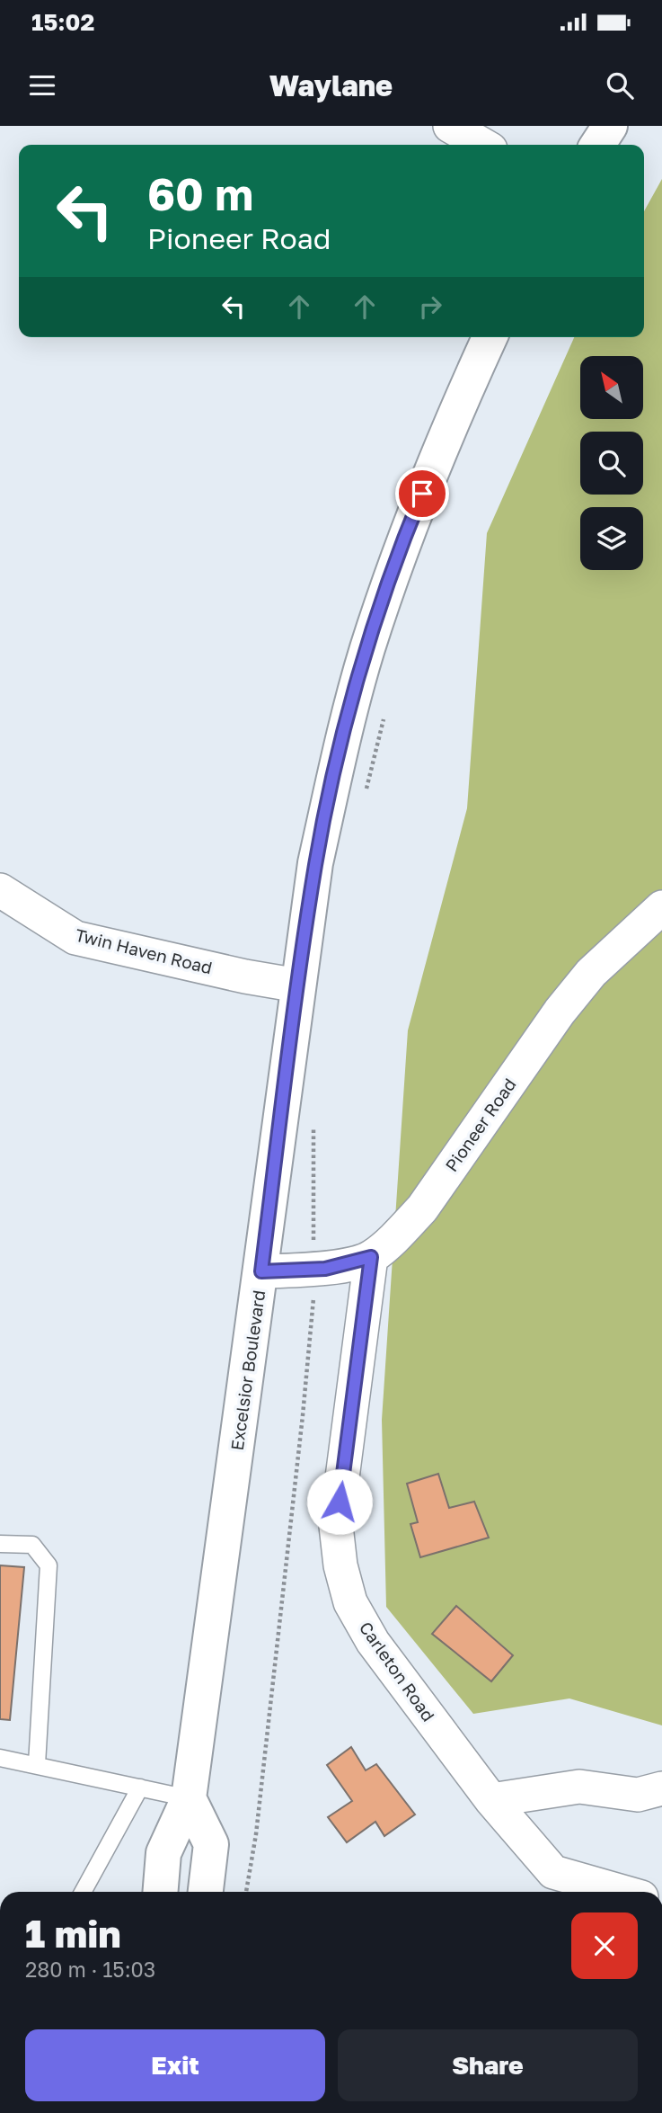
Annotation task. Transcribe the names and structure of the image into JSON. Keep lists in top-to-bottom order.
{
  "streets": {
    "main road": ["Excelsior Boulevard"],
    "street": ["Twin Haven Road", "Pioneer Road", "Carleton Road"]
  },
  "crossings": [
    ["Twin Haven Road", "Excelsior Boulevard"],
    ["Pioneer Road", "Carleton Road"]
  ],
  "north": "top left",
  "page": {
    "status": "15:02",
    "header": "Waylane",
    "turn": ["60 m", "Pioneer Road"],
    "heading": ["1 min", "280 m · 15:03"],
    "buttons": ["Exit", "Share"]
  }
}
